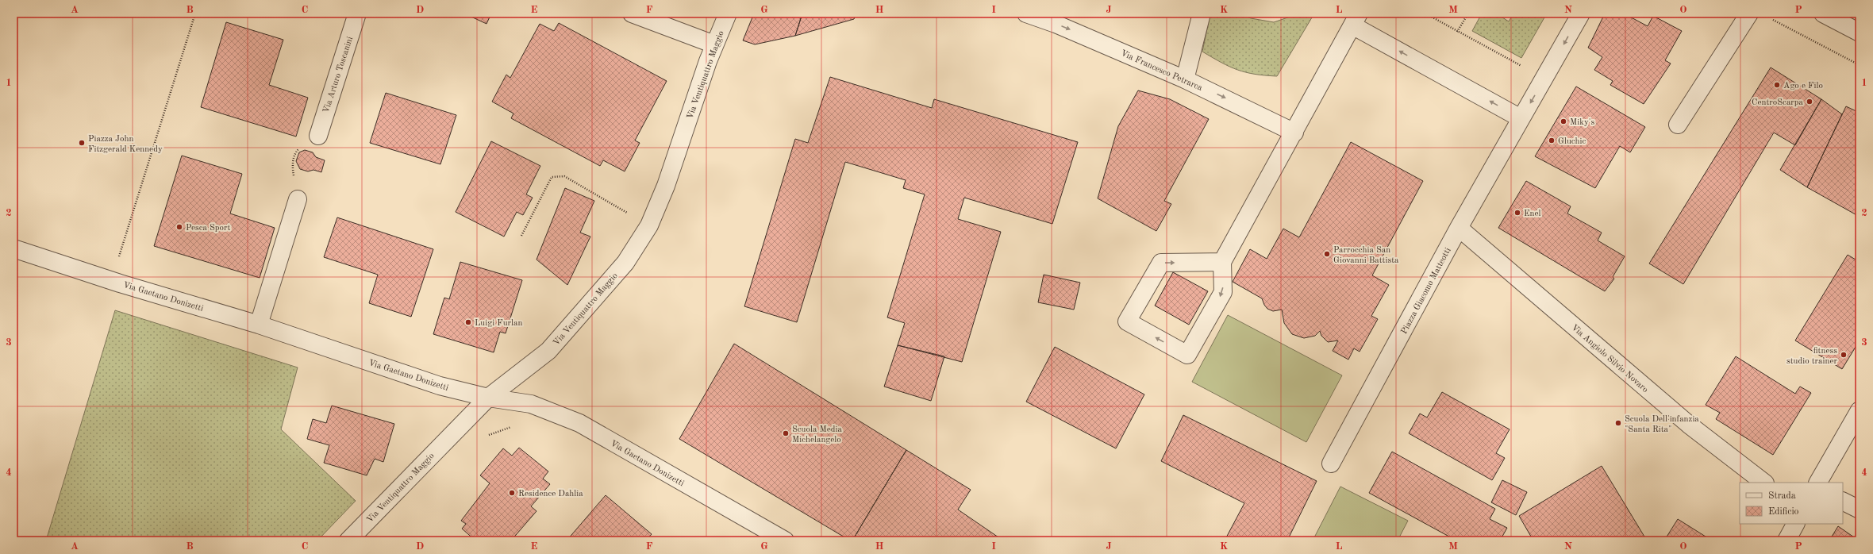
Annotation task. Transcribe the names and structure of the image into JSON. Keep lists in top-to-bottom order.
{
  "streets": {
    "street": [
      "Via Francesco Petrarca",
      "Via Arturo Toscanini",
      "Via Ventiquattro Maggio",
      "Piazza Giacomo Matteotti",
      "Via Gaetano Donizetti",
      "Via Angiolo Silvio Novaro"
    ]
  },
  "crossings": [
    ["Via Ventiquattro Maggio", "Via Gaetano Donizetti"],
    ["Piazza Giacomo Matteotti", "Via Angiolo Silvio Novaro"]
  ],
  "one_way": ["Via Francesco Petrarca"],
  "places": [
    "Ago e Filo",
    "CentroScarpa",
    "Miky's",
    "Gluchic",
    "Piazza John Fitzgerald Kennedy",
    "Enel",
    "Pesca Sport",
    "Parrocchia San Giovanni Battista",
    "Luigi Furlan",
    "fitness studio trainer",
    "Scuola Dell'infanzia \"Santa Rita\"",
    "Scuola Media Michelangelo",
    "Residence Dahlia"
  ],
  "legend": ["Strada", "Edificio"],
  "grid": {
    "columns": [
      "A",
      "B",
      "C",
      "D",
      "E",
      "F",
      "G",
      "H",
      "I",
      "J",
      "K",
      "L",
      "M",
      "N",
      "O",
      "P"
    ],
    "rows": [
      "1",
      "2",
      "3",
      "4"
    ]
  }
}
